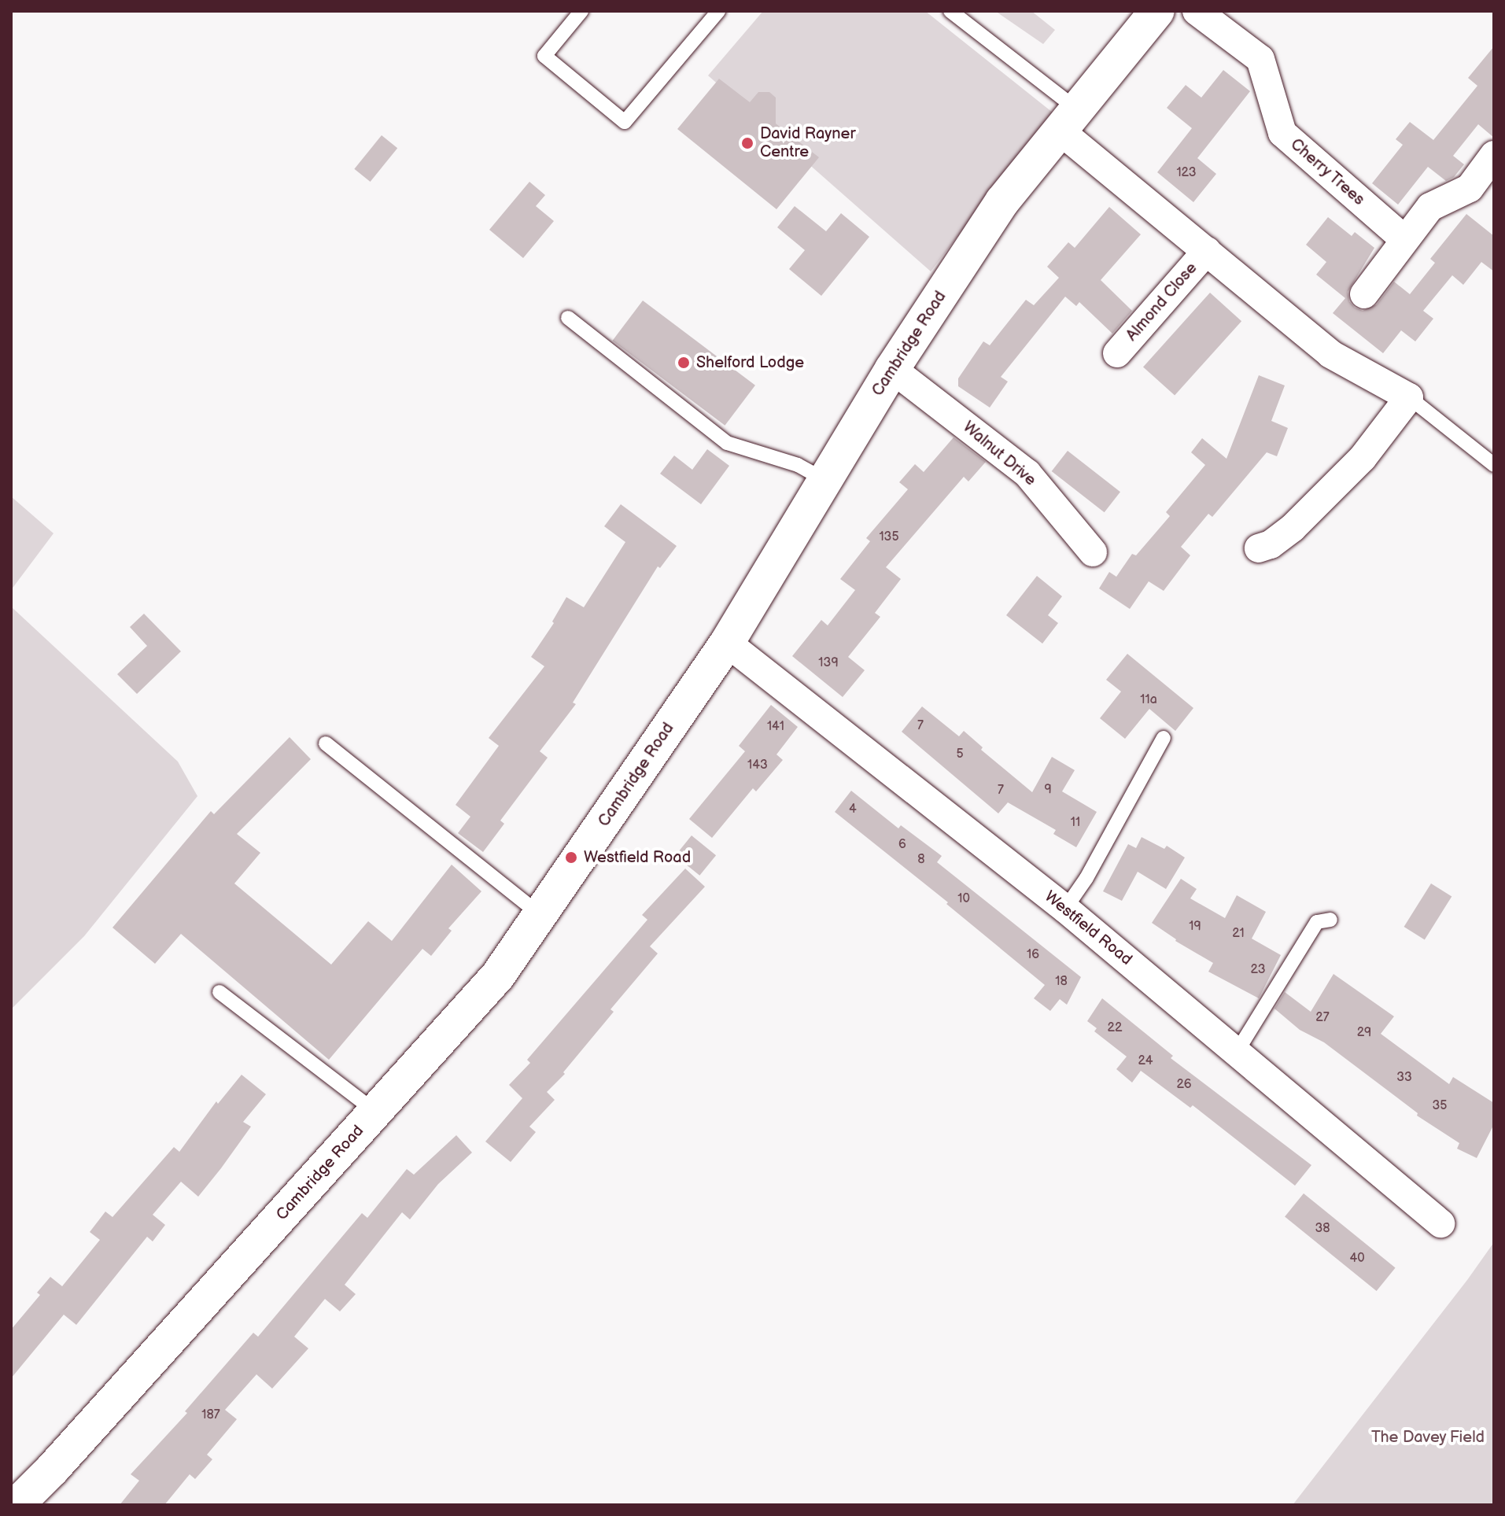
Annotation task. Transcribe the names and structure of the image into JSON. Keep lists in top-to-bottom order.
{
  "streets": {
    "main road": ["Cambridge Road"],
    "street": [
      "Cherry Trees",
      "Almond Close",
      "Walnut Drive",
      "Westfield Road"
    ]
  },
  "crossings": [
    ["Cambridge Road", "Walnut Drive"],
    ["Cambridge Road", "Westfield Road"]
  ],
  "parks": ["The Davey Field"],
  "places": ["David Rayner Centre", "Shelford Lodge", "Westfield Road"],
  "house_numbers": [
    "123",
    "135",
    "139",
    "11a",
    "7",
    "141",
    "5",
    "143",
    "9",
    "7",
    "4",
    "11",
    "6",
    "8",
    "10",
    "19",
    "21",
    "16",
    "23",
    "18",
    "27",
    "22",
    "29",
    "24",
    "33",
    "26",
    "35",
    "38",
    "40",
    "187"
  ]
}
